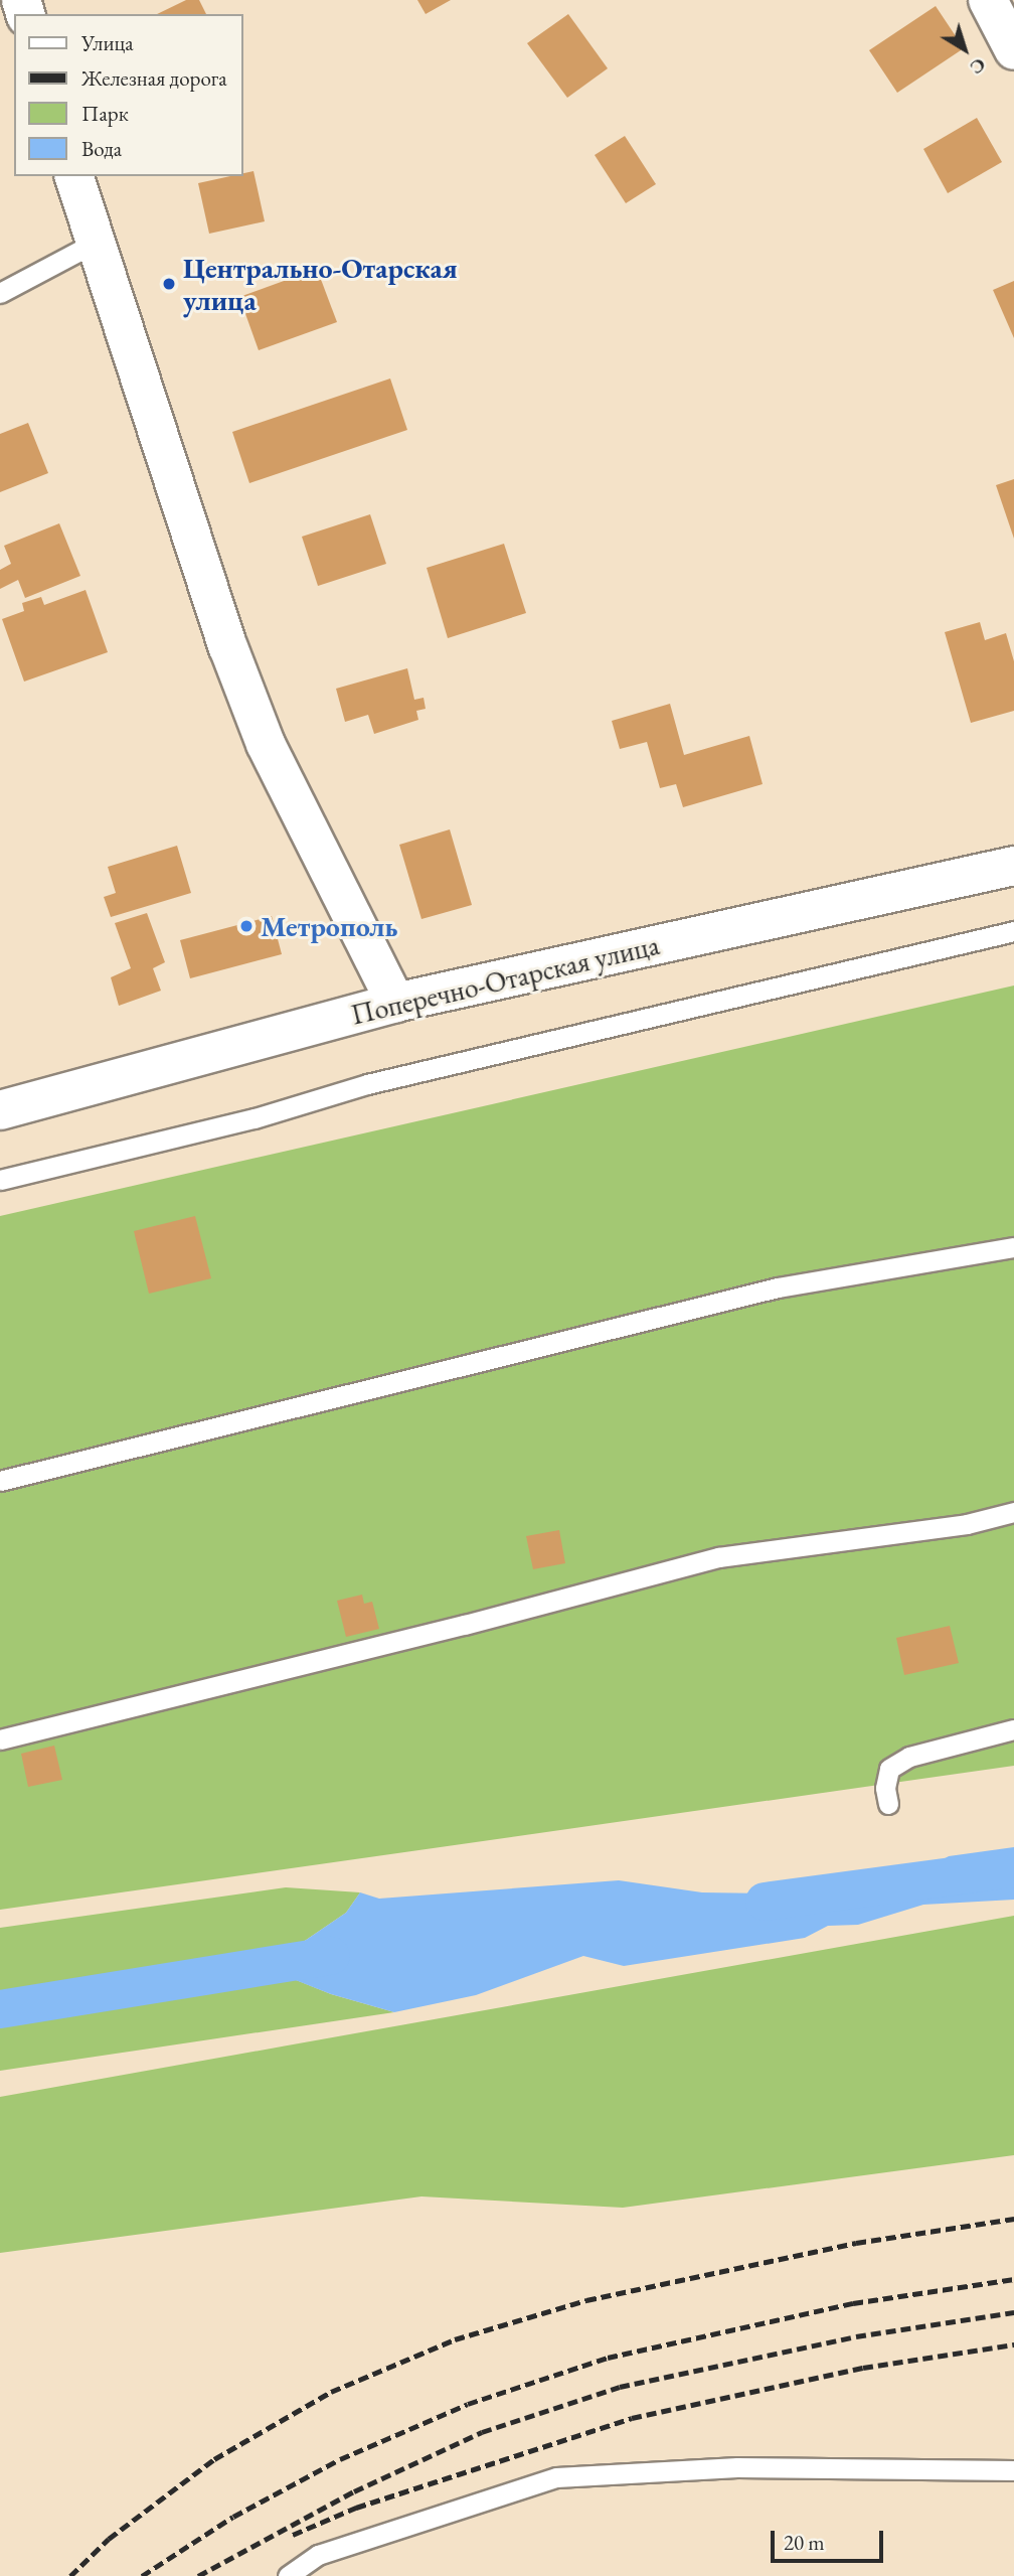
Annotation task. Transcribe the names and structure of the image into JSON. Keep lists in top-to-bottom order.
{
  "streets": {
    "street": ["Поперечно-Отарская улица"]
  },
  "places": ["Центрально-Отарская улица", "Метрополь"],
  "legend": [
    "Улица",
    "Железная дорога",
    "Парк",
    "Вода"
  ],
  "scale_bar": "20 m",
  "north": "bottom right"
}
